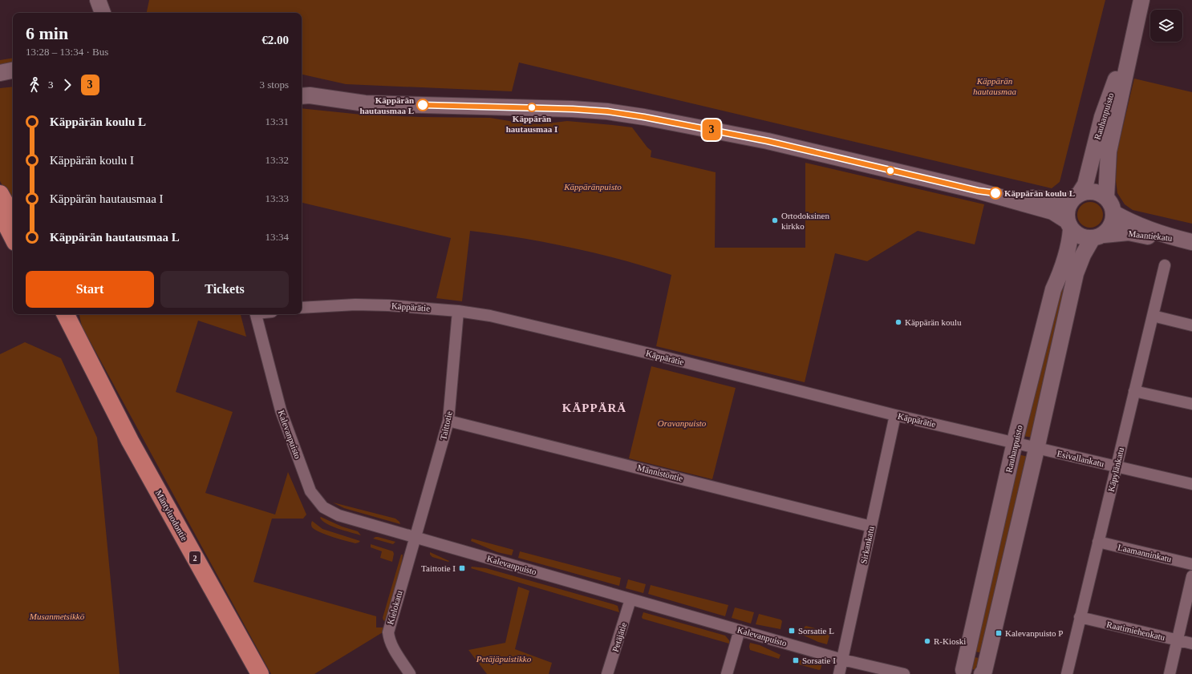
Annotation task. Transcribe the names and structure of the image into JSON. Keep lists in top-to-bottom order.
{
  "streets": {
    "highway": ["Mäntyluodontie", "2"],
    "main road": ["Rauhanpuisto", "Maantiekatu"],
    "street": [
      "Käppärätie",
      "Taittotie",
      "Kalevanpuisto",
      "Esivallankatu",
      "Käpylänkatu",
      "Männistöntie",
      "Sirkankatu",
      "Laamanninkatu",
      "Kielokatu",
      "Raatimiehenkatu",
      "Petäjätie"
    ]
  },
  "crossings": [
    ["Rauhanpuisto", "Maantiekatu"],
    ["Rauhanpuisto", "Käppärätie"],
    ["Rauhanpuisto", "Esivallankatu"],
    ["Käppärätie", "Taittotie"],
    ["Käppärätie", "Esivallankatu"],
    ["Käppärätie", "Sirkankatu"],
    ["Taittotie", "Kalevanpuisto"],
    ["Taittotie", "Männistöntie"],
    ["Taittotie", "Kielokatu"],
    ["Kalevanpuisto", "Sirkankatu"],
    ["Kalevanpuisto", "Kielokatu"],
    ["Kalevanpuisto", "Petäjätie"],
    ["Esivallankatu", "Käpylänkatu"],
    ["Käpylänkatu", "Laamanninkatu"],
    ["Käpylänkatu", "Raatimiehenkatu"],
    ["Männistöntie", "Sirkankatu"]
  ],
  "districts": ["KÄPPÄRÄ"],
  "parks": [
    "Käppärän hautausmaa",
    "Käppäränpuisto",
    "Oravanpuisto",
    "Musanmetsikkö",
    "Petäjäpuistikko"
  ],
  "places": {
    "other": [
      "Käppärän hautausmaa L",
      "Käppärän hautausmaa I",
      "Käppärän koulu L",
      "Ortodoksinen kirkko",
      "Käppärän koulu",
      "R-Kioski"
    ],
    "transit": [
      "Taittotie I",
      "Sorsatie L",
      "Kalevanpuisto P",
      "Sorsatie I"
    ]
  },
  "lines": ["bus line 3"],
  "page": {
    "on_map": "3",
    "heading": ["6 min", "13:28 – 13:34 · Bus", "€2.00"],
    "legs": ["3", "3", "3 stops"],
    "list": [
      {
        "name": "Käppärän koulu L",
        "value": "13:31"
      },
      {
        "name": "Käppärän koulu I",
        "value": "13:32"
      },
      {
        "name": "Käppärän hautausmaa I",
        "value": "13:33"
      },
      {
        "name": "Käppärän hautausmaa L",
        "value": "13:34"
      }
    ],
    "buttons": ["Start", "Tickets"]
  }
}
